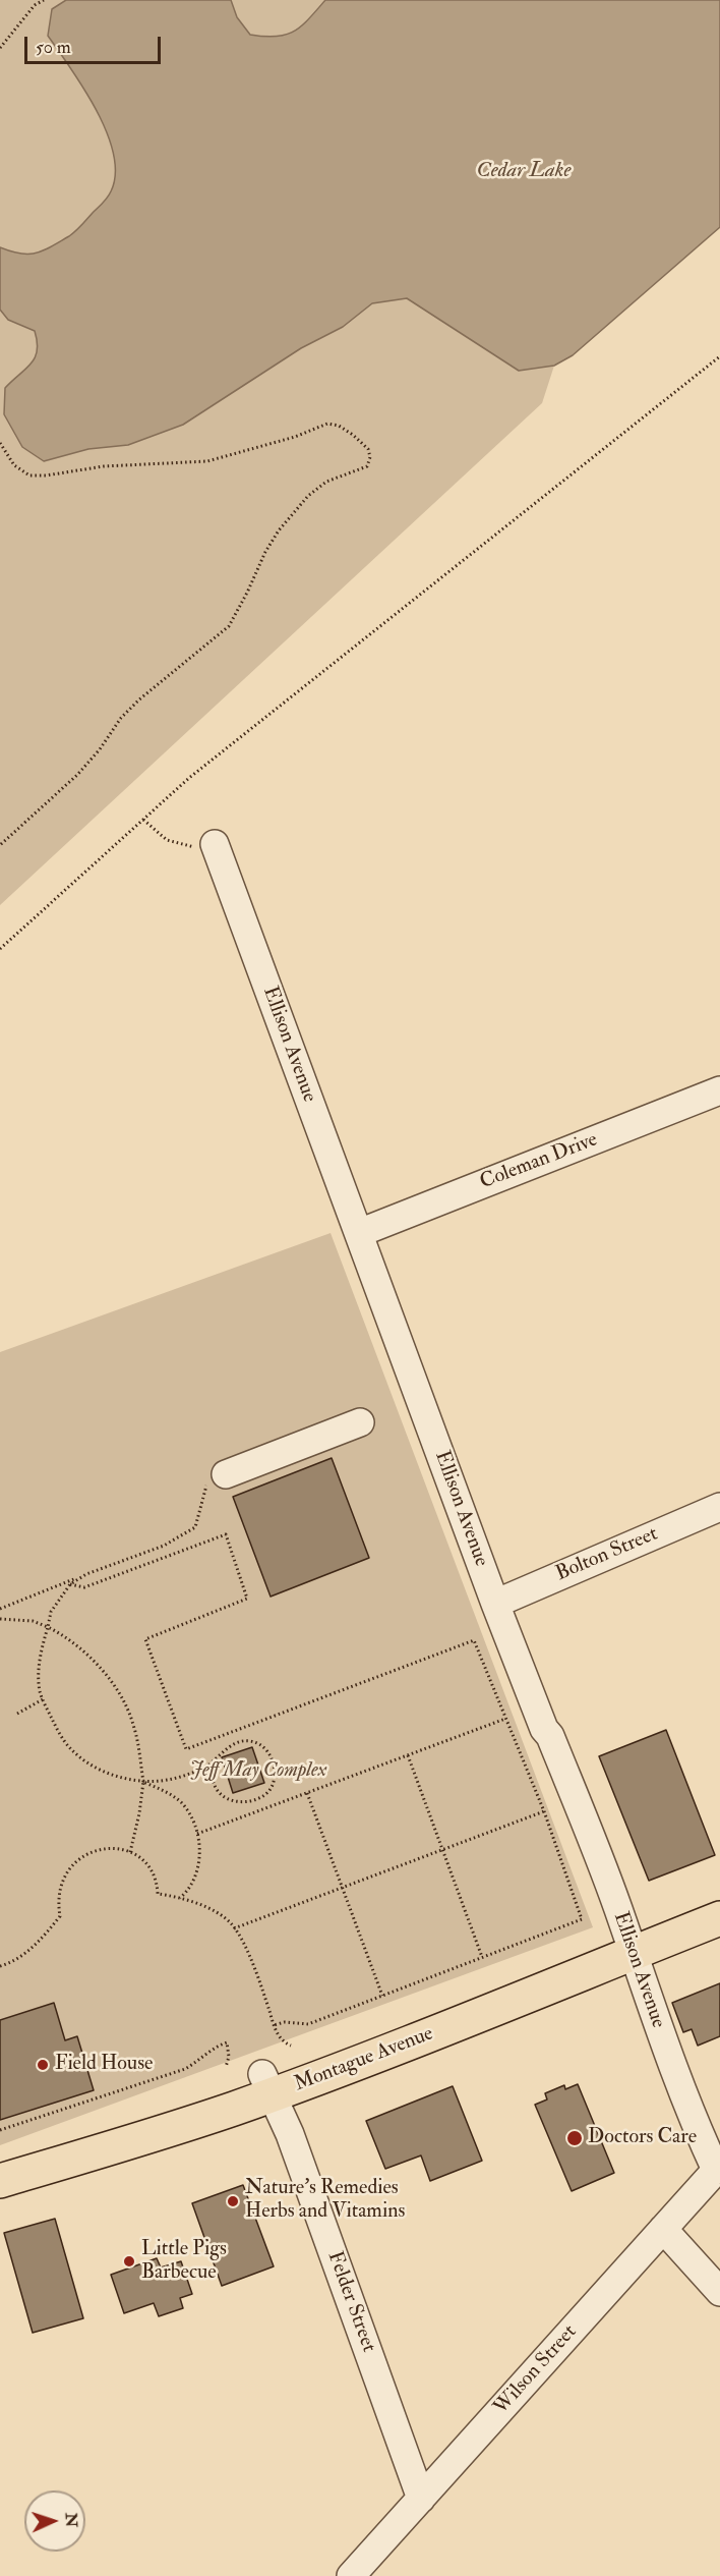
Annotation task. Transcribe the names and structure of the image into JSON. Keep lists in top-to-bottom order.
{
  "streets": {
    "main road": ["Montague Avenue"],
    "street": [
      "Ellison Avenue",
      "Coleman Drive",
      "Bolton Street",
      "Felder Street",
      "Wilson Street"
    ]
  },
  "crossings": [
    ["Ellison Avenue", "Coleman Drive"],
    ["Ellison Avenue", "Bolton Street"],
    ["Ellison Avenue", "Montague Avenue"],
    ["Ellison Avenue", "Wilson Street"],
    ["Montague Avenue", "Felder Street"],
    ["Felder Street", "Wilson Street"]
  ],
  "water": ["Cedar Lake"],
  "parks": ["Jeff May Complex"],
  "places": [
    "Field House",
    "Doctors Care",
    "Nature's Remedies Herbs and Vitamins",
    "Little Pigs Barbecue"
  ],
  "scale_bar": "50 m",
  "north": "right"
}
